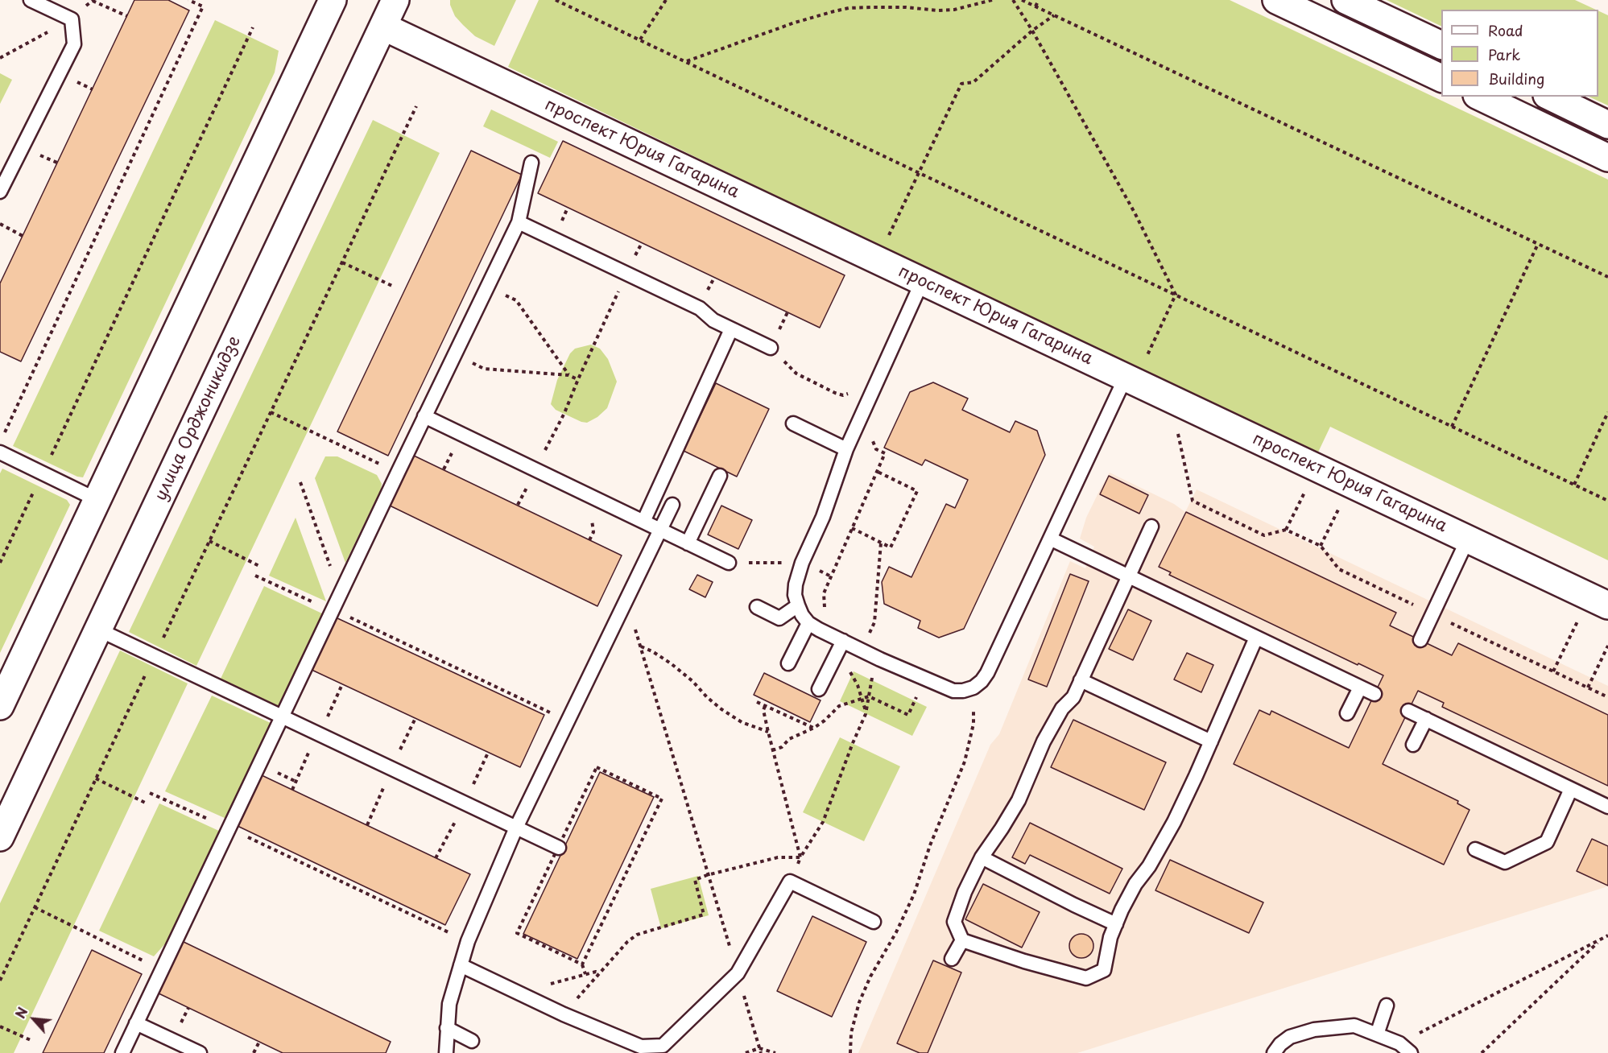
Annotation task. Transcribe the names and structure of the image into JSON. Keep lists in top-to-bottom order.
{
  "streets": {
    "main road": ["проспект Юрия Гагарина", "улица Орджоникидзе"]
  },
  "crossings": [
    ["проспект Юрия Гагарина", "улица Орджоникидзе"]
  ],
  "legend": ["Road", "Park", "Building"],
  "north": "top left"
}
